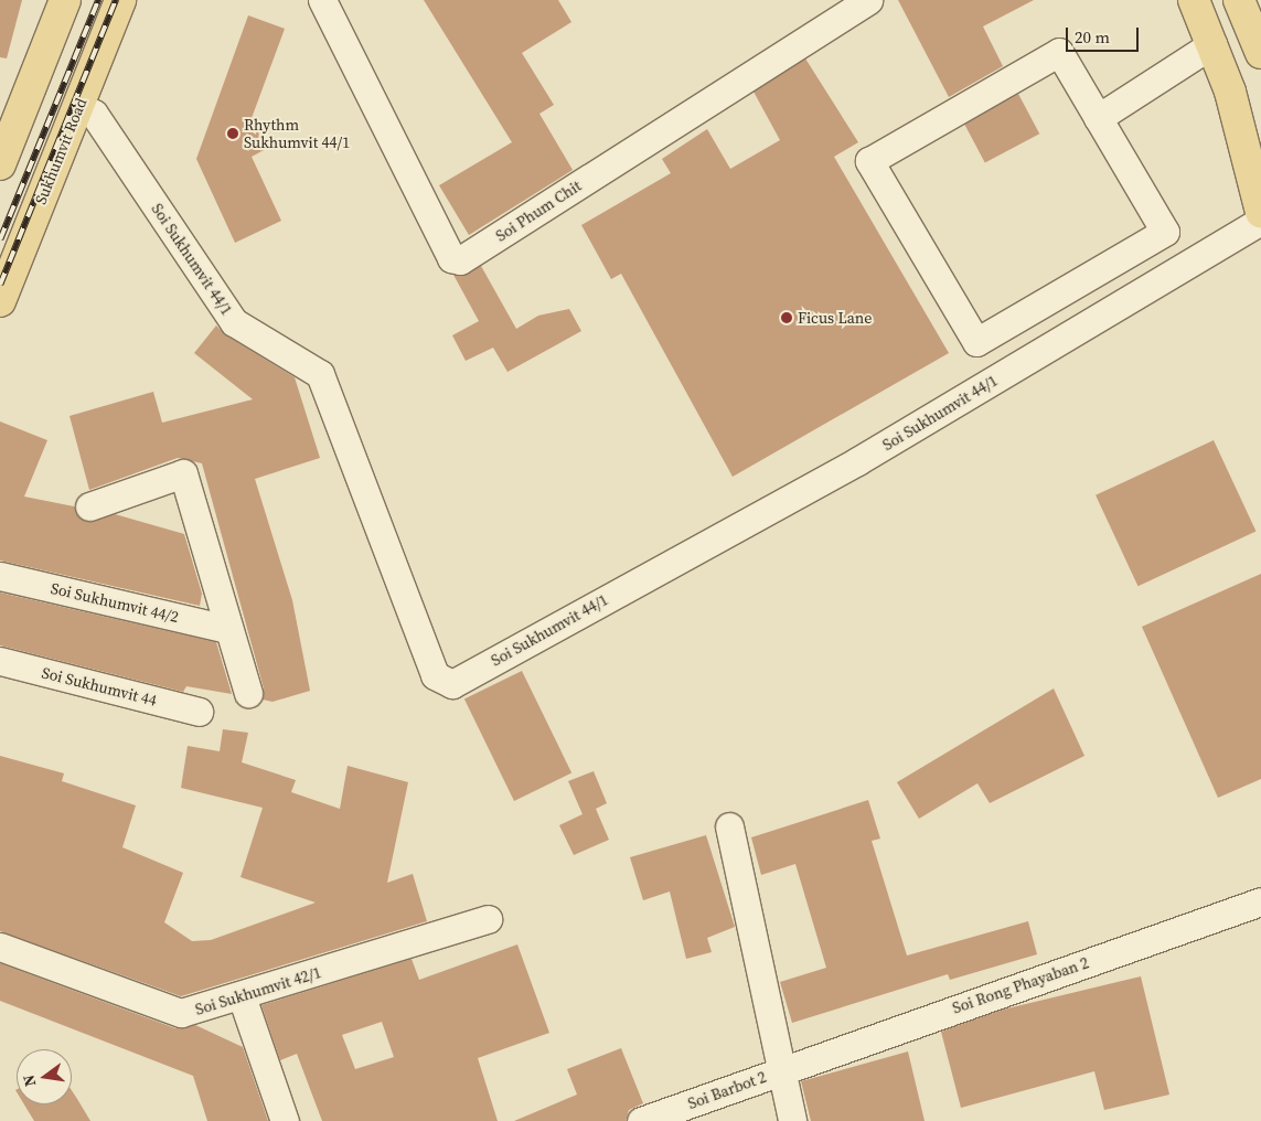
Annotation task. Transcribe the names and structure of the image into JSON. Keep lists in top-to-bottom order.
{
  "streets": {
    "main road": ["Sukhumvit Road"],
    "street": [
      "Soi Phum Chit",
      "Soi Sukhumvit 44/1",
      "Soi Sukhumvit 44/2",
      "Soi Sukhumvit 44",
      "Soi Rong Phayaban 2",
      "Soi Sukhumvit 42/1",
      "Soi Barbot 2"
    ]
  },
  "crossings": [
    ["Sukhumvit Road", "Soi Sukhumvit 44/1"],
    ["Soi Rong Phayaban 2", "Soi Barbot 2"]
  ],
  "places": ["Rhythm Sukhumvit 44/1", "Ficus Lane"],
  "scale_bar": "20 m",
  "north": "left"
}
